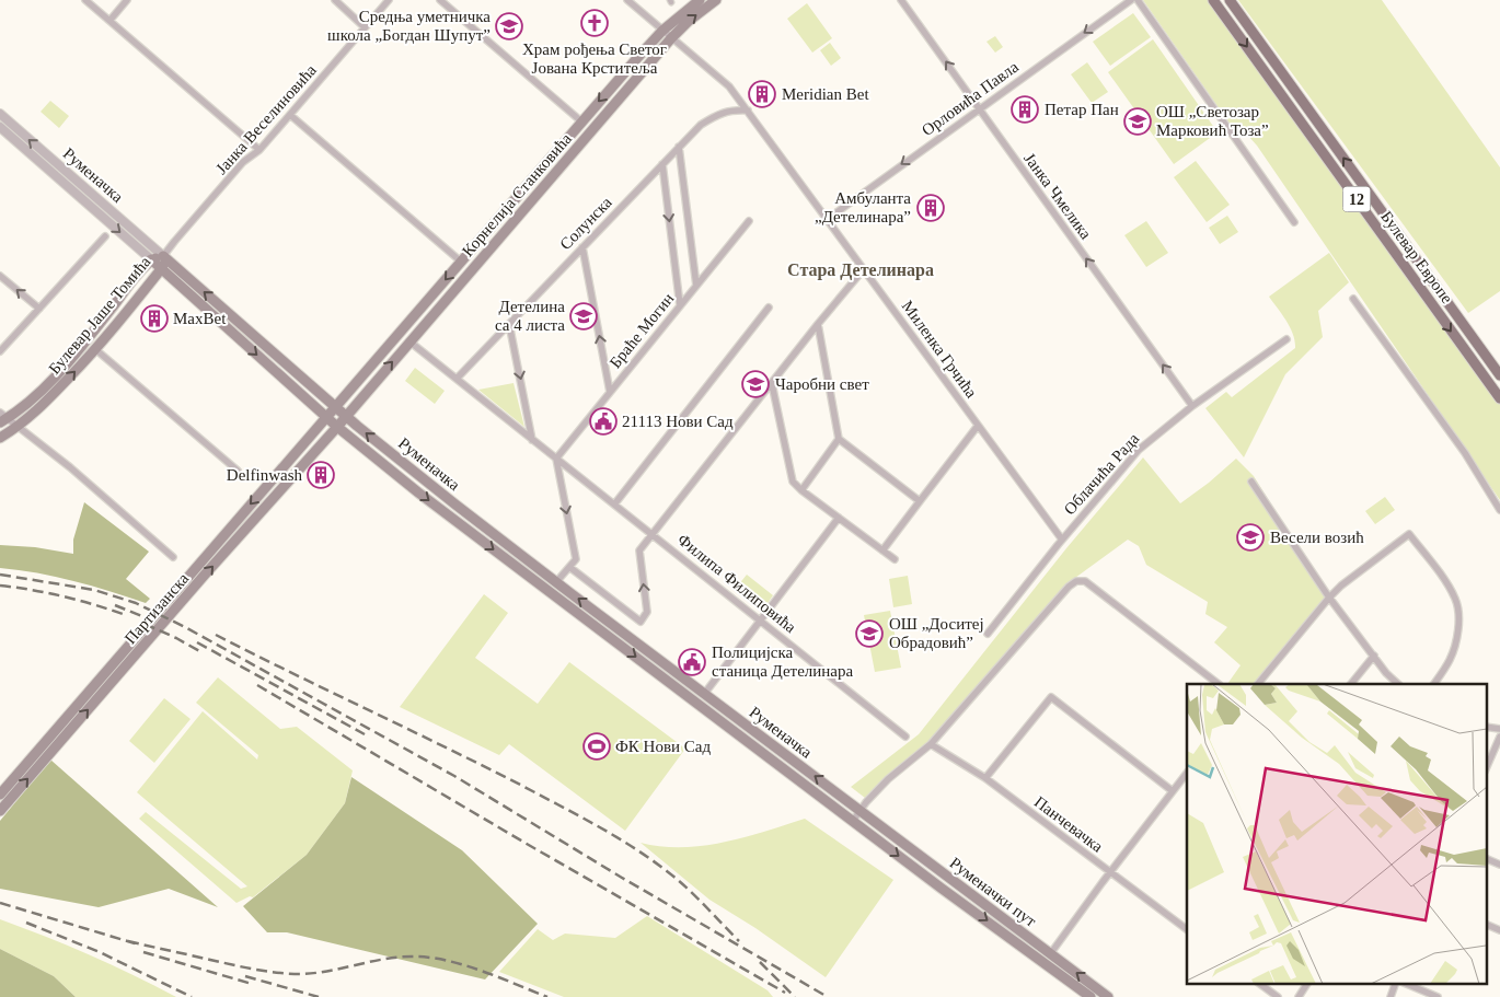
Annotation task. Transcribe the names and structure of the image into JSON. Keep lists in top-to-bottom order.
{
  "streets": {
    "main road": [
      "Руменачка",
      "Корнелија Станковића",
      "12",
      "Булевар Европе",
      "Булевар Јаше Томића",
      "Партизанска",
      "Руменачки пут"
    ],
    "street": [
      "Орловића Павла",
      "Јанка Веселиновића",
      "Јанка Чмелика",
      "Солунска",
      "Браће Могин",
      "Миленка Грчића",
      "Облачића Рада",
      "Филипа Филиповића",
      "Панчевачка"
    ]
  },
  "crossings": [
    ["Орловића Павла", "Јанка Чмелика"],
    ["Орловића Павла", "Миленка Грчића"],
    ["Јанка Веселиновића", "Руменачка"],
    ["Јанка Веселиновића", "Булевар Јаше Томића"],
    ["Руменачка", "Корнелија Станковића"],
    ["Руменачка", "Булевар Јаше Томића"],
    ["Руменачка", "Партизанска"],
    ["Руменачка", "Руменачки пут"],
    ["Корнелија Станковића", "Миленка Грчића"],
    ["Корнелија Станковића", "Филипа Филиповића"],
    ["Корнелија Станковића", "Партизанска"],
    ["Јанка Чмелика", "Облачића Рада"],
    ["Солунска", "Миленка Грчића"],
    ["Солунска", "Филипа Филиповића"],
    ["Браће Могин", "Филипа Филиповића"],
    ["Миленка Грчића", "Облачића Рада"]
  ],
  "one_way": ["Орловића Павла", "Јанка Чмелика"],
  "districts": ["Стара Детелинара"],
  "places": {
    "church": ["Храм рођења Светог Јована Крститеља"],
    "school or university": [
      "Средња уметничка школа „Богдан Шупут”",
      "ОШ „Светозар Марковић Тоза”",
      "Детелина са 4 листа",
      "Чаробни свет",
      "Весели возић",
      "ОШ „Доситеј Обрадовић”"
    ],
    "building": [
      "Meridian Bet",
      "Петар Пан",
      "Амбуланта „Детелинара”",
      "MaxBet",
      "Delfinwash"
    ],
    "public building": ["21113 Нови Сад", "Полицијска станица Детелинара"],
    "sports": ["ФК Нови Сад"]
  }
}
